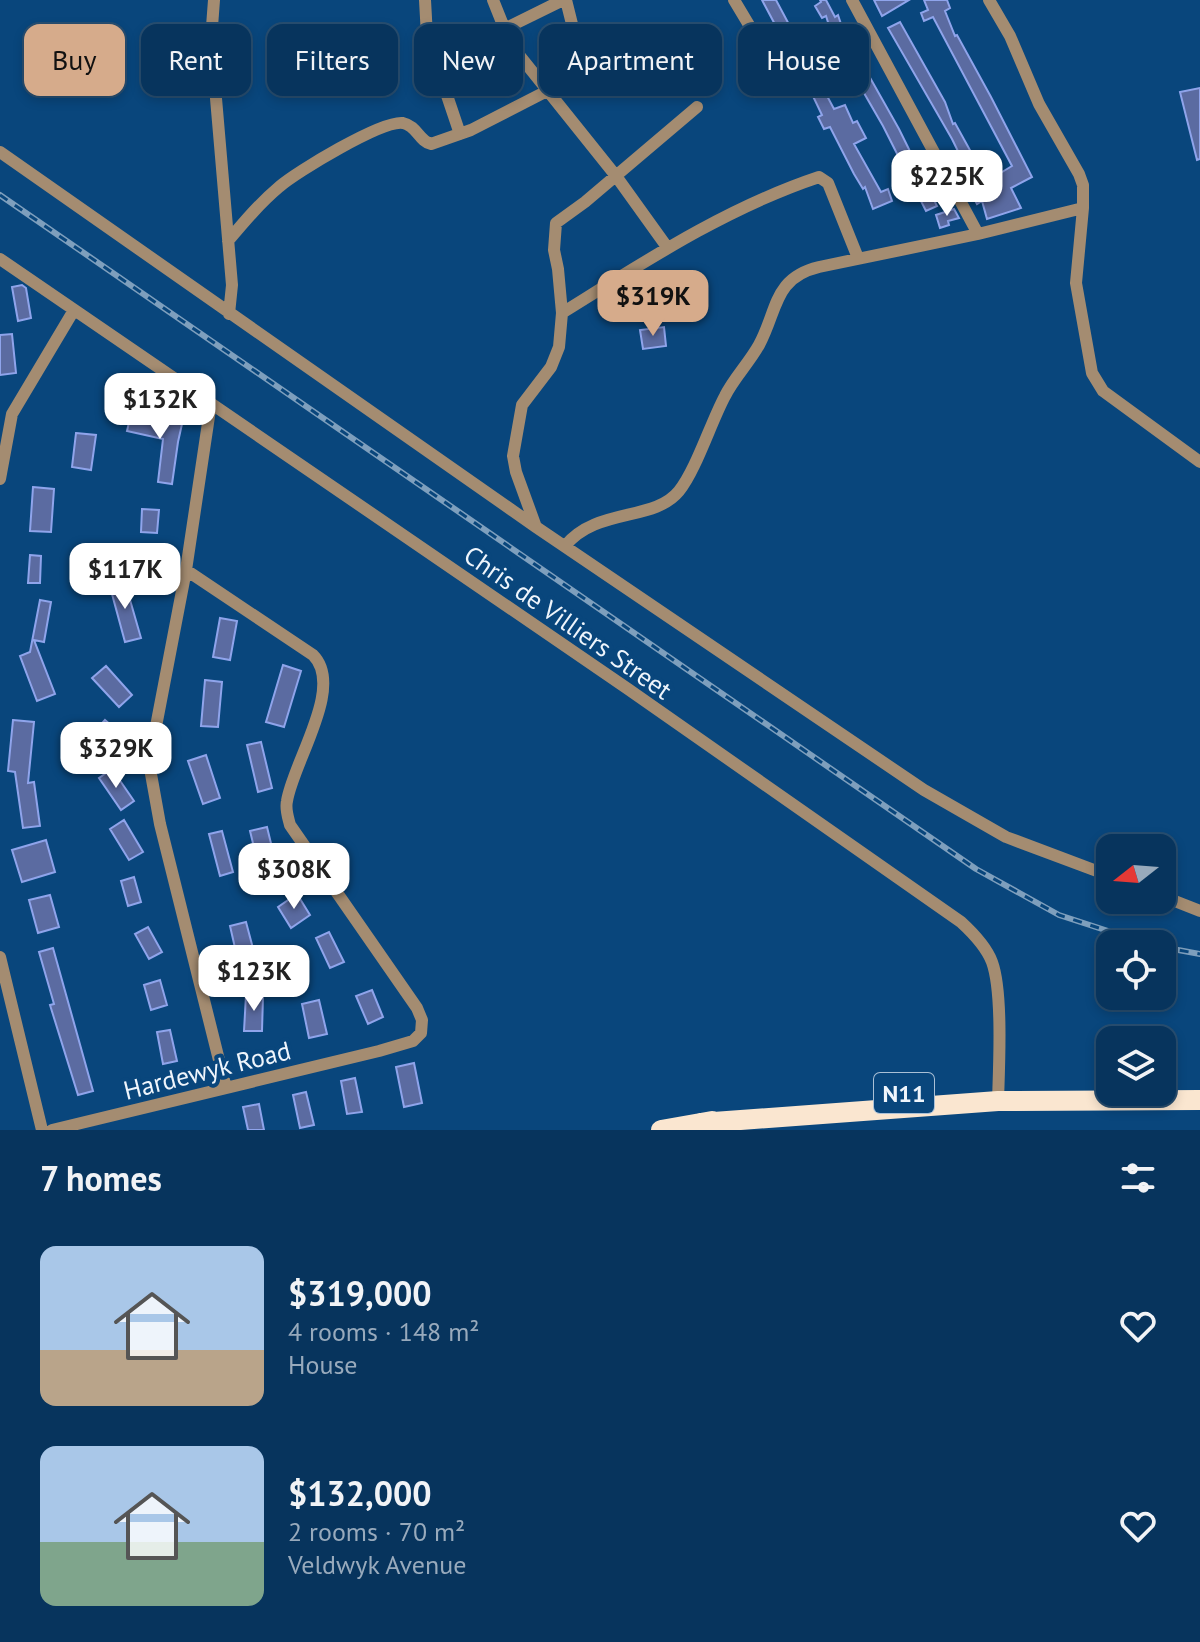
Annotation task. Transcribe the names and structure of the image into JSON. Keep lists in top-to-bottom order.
{
  "streets": {
    "highway": ["N11"],
    "street": ["Chris de Villiers Street", "Hardewyk Road"]
  },
  "crossings": [
    ["Chris de Villiers Street", "N11"]
  ],
  "north": "left",
  "page": {
    "chip": [
      "Buy",
      "Rent",
      "Filters",
      "New",
      "Apartment",
      "House"
    ],
    "price": [
      "$225K",
      "$319K",
      "$132K",
      "$117K",
      "$329K",
      "$308K",
      "$123K"
    ],
    "heading": "7 homes",
    "list": [
      {
        "name": "$319,000",
        "note": "4 rooms · 148 m² · House"
      },
      {
        "name": "$132,000",
        "note": "2 rooms · 70 m² · Veldwyk Avenue"
      }
    ]
  }
}
